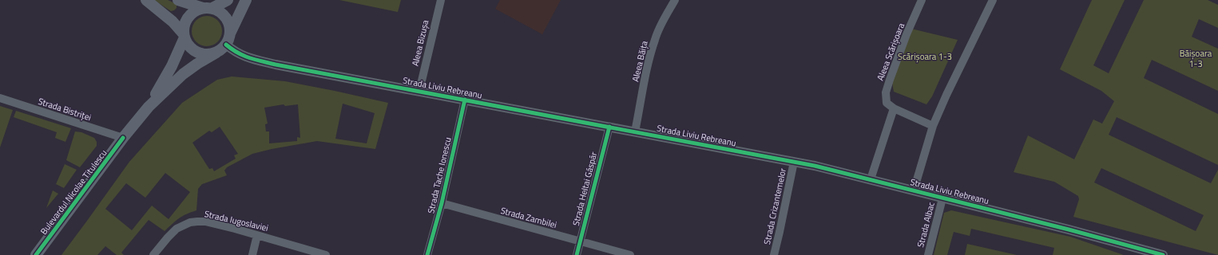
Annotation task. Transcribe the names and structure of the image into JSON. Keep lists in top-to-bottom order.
{
  "streets": {
    "main road": ["Bulevardul Nicolae Titulescu"],
    "street": [
      "Aleea Bizușa",
      "Aleea Scărișoara",
      "Aleea Băița",
      "Strada Liviu Rebreanu",
      "Strada Bistriței",
      "Strada Tache Ionescu",
      "Strada Heltai Gáspár",
      "Strada Crizantemelor",
      "Strada Zambilei",
      "Strada Iugoslaviei",
      "Strada Albac"
    ]
  },
  "crossings": [
    ["Aleea Bizușa", "Strada Liviu Rebreanu"],
    ["Aleea Băița", "Strada Liviu Rebreanu"],
    ["Strada Liviu Rebreanu", "Strada Tache Ionescu"],
    ["Strada Liviu Rebreanu", "Strada Heltai Gáspár"],
    ["Strada Liviu Rebreanu", "Bulevardul Nicolae Titulescu"],
    ["Strada Liviu Rebreanu", "Strada Crizantemelor"],
    ["Strada Liviu Rebreanu", "Strada Albac"],
    ["Strada Bistriței", "Bulevardul Nicolae Titulescu"],
    ["Strada Tache Ionescu", "Strada Zambilei"],
    ["Strada Heltai Gáspár", "Strada Zambilei"]
  ],
  "parks": ["Băișoara 1-3", "Scărișoara 1-3"]
}
